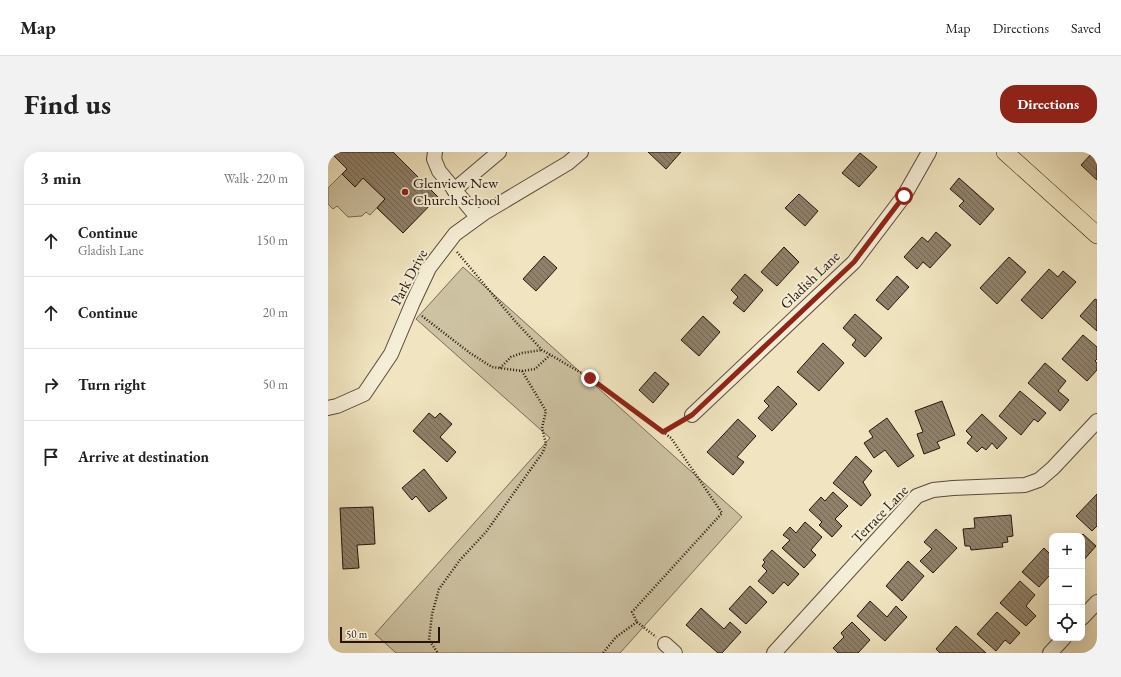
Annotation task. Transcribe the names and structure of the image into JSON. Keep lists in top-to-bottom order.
{
  "streets": {
    "street": ["Park Drive", "Gladish Lane", "Terrace Lane"]
  },
  "places": ["Glenview New Church School"],
  "scale_bar": "50 m",
  "page": {
    "header": "Map",
    "nav": ["Map", "Directions", "Saved"],
    "buttons": "Directions",
    "title": "Find us",
    "heading": ["3 min", "Walk · 220 m"],
    "list": [
      ["Continue", "Gladish Lane", "150 m"],
      ["Continue", "20 m"],
      ["Turn right", "50 m"],
      "Arrive at destination"
    ],
    "map_buttons": ["+", "−"],
    "scale": "50 m"
  }
}
